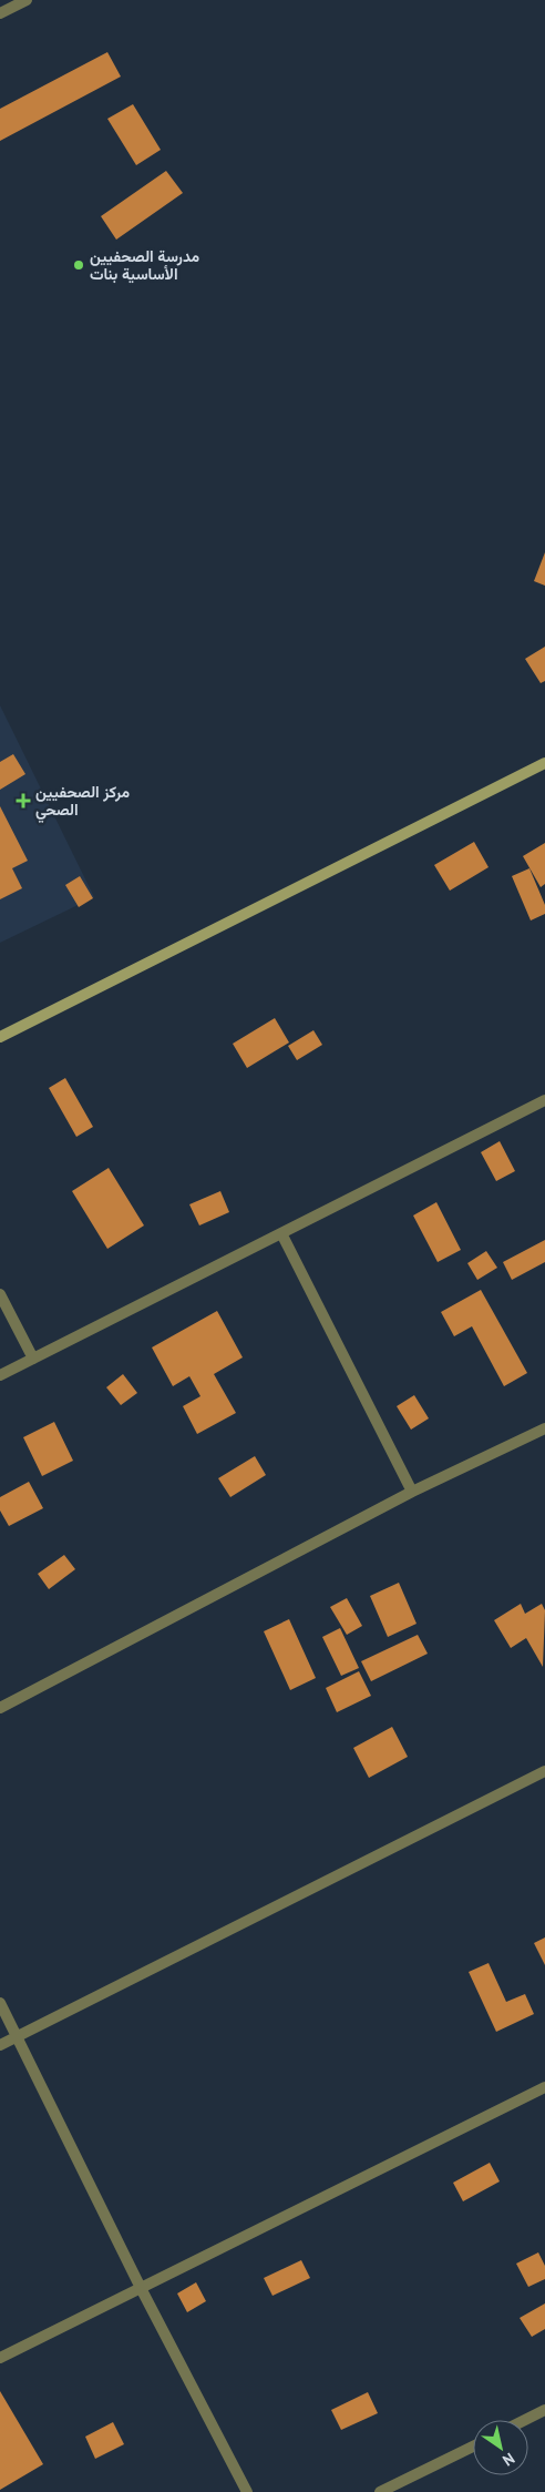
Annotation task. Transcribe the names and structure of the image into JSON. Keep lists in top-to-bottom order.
{
  "places": {
    "other": ["مدرسة الصحفيين الأساسية بنات"],
    "health": ["مركز الصحفيين الصحي"]
  },
  "north": "bottom right"
}
